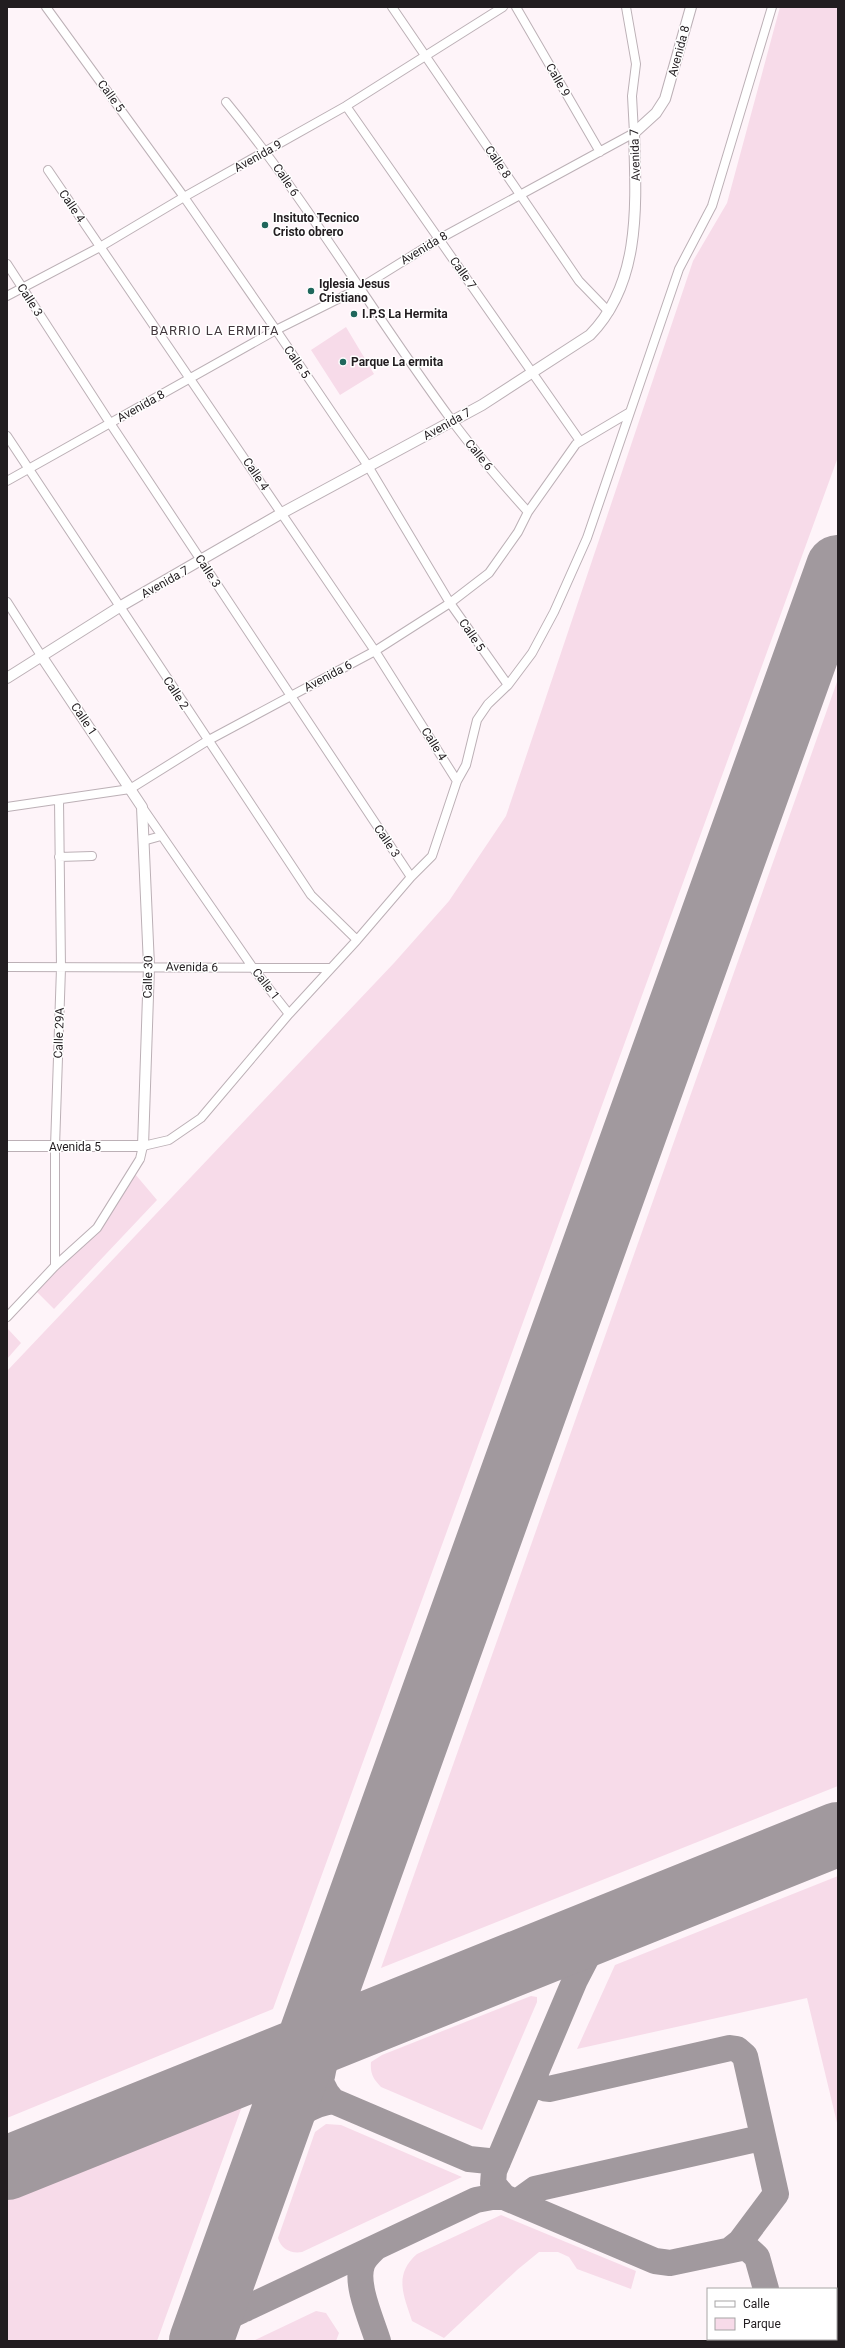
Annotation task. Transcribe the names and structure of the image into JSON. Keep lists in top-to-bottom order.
{
  "streets": {
    "street": [
      "Avenida 8",
      "Calle 9",
      "Calle 5",
      "Avenida 7",
      "Avenida 9",
      "Calle 8",
      "Calle 6",
      "Calle 4",
      "Calle 7",
      "Calle 3",
      "Avenida 6",
      "Calle 2",
      "Calle 1",
      "Calle 30",
      "Calle 29A",
      "Avenida 5"
    ]
  },
  "crossings": [
    ["Avenida 8", "Calle 9"],
    ["Avenida 8", "Calle 5"],
    ["Avenida 8", "Avenida 7"],
    ["Avenida 8", "Calle 8"],
    ["Avenida 8", "Calle 6"],
    ["Avenida 8", "Calle 4"],
    ["Avenida 8", "Calle 7"],
    ["Avenida 8", "Calle 3"],
    ["Avenida 8", "Calle 2"],
    ["Calle 5", "Avenida 7"],
    ["Calle 5", "Avenida 9"],
    ["Calle 5", "Avenida 6"],
    ["Avenida 7", "Calle 8"],
    ["Avenida 7", "Calle 6"],
    ["Avenida 7", "Calle 4"],
    ["Avenida 7", "Calle 7"],
    ["Avenida 7", "Calle 3"],
    ["Avenida 7", "Calle 2"],
    ["Avenida 7", "Calle 1"],
    ["Avenida 9", "Calle 8"],
    ["Avenida 9", "Calle 6"],
    ["Avenida 9", "Calle 4"],
    ["Avenida 9", "Calle 7"],
    ["Avenida 9", "Calle 3"],
    ["Calle 6", "Avenida 6"],
    ["Calle 4", "Avenida 6"],
    ["Calle 7", "Avenida 6"],
    ["Calle 3", "Avenida 6"],
    ["Avenida 6", "Calle 2"],
    ["Avenida 6", "Calle 1"],
    ["Avenida 6", "Calle 30"],
    ["Avenida 6", "Calle 29A"],
    ["Calle 1", "Calle 30"],
    ["Calle 30", "Avenida 5"],
    ["Calle 29A", "Avenida 5"]
  ],
  "districts": ["BARRIO LA ERMITA"],
  "places": [
    "Insituto Tecnico Cristo obrero",
    "Iglesia Jesus Cristiano",
    "I.P.S La Hermita",
    "Parque La ermita"
  ],
  "legend": ["Calle", "Parque"]
}
